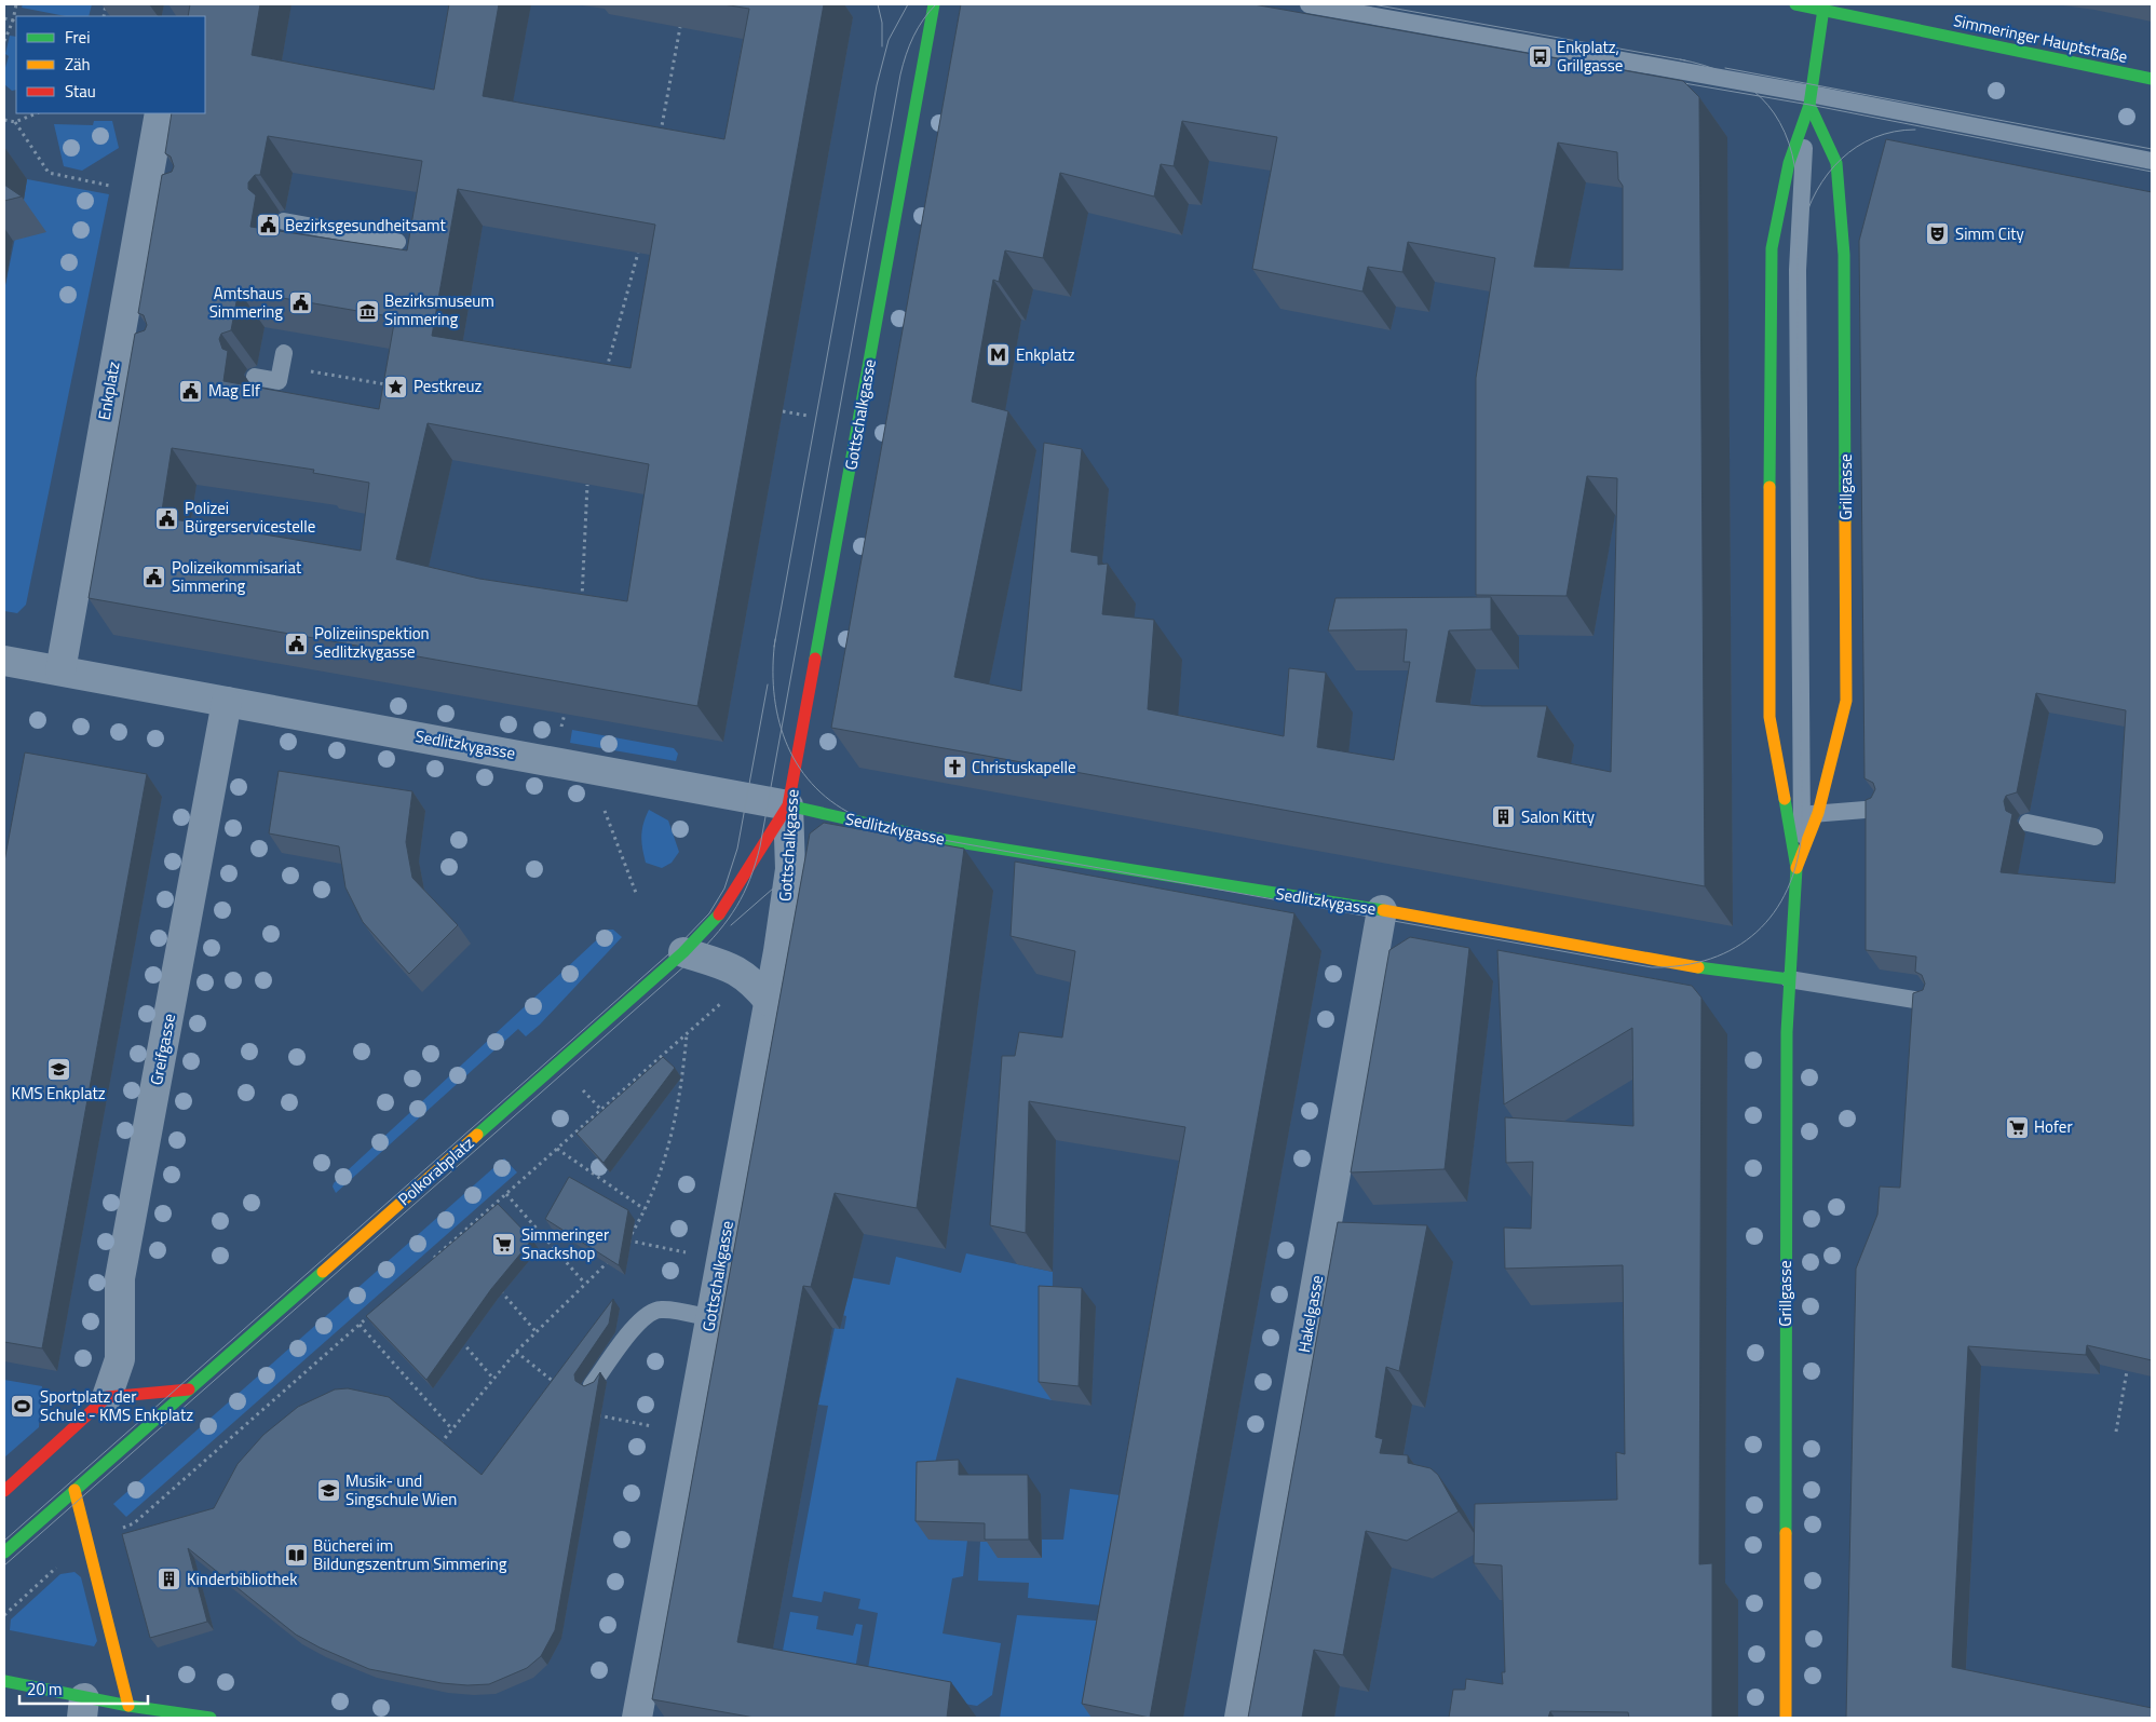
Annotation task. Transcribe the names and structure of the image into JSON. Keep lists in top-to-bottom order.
{
  "streets": {
    "main road": [
      "Simmeringer Hauptstraße",
      "Gottschalkgasse",
      "Grillgasse",
      "Sedlitzkygasse",
      "Polkorabplatz"
    ],
    "street": ["Enkplatz", "Greifgasse", "Hakelgasse"]
  },
  "crossings": [
    ["Simmeringer Hauptstraße", "Grillgasse"],
    ["Enkplatz", "Sedlitzkygasse"],
    ["Gottschalkgasse", "Sedlitzkygasse"],
    ["Gottschalkgasse", "Polkorabplatz"],
    ["Grillgasse", "Sedlitzkygasse"],
    ["Sedlitzkygasse", "Greifgasse"],
    ["Sedlitzkygasse", "Polkorabplatz"],
    ["Sedlitzkygasse", "Hakelgasse"]
  ],
  "places": {
    "bus stop": ["Enkplatz, Grillgasse"],
    "public building": [
      "Bezirksgesundheitsamt",
      "Amtshaus Simmering",
      "Mag Elf",
      "Polizei Bürgerservicestelle",
      "Polizeikommisariat Simmering",
      "Polizeiinspektion Sedlitzkygasse"
    ],
    "theatre": ["Simm City"],
    "museum": ["Bezirksmuseum Simmering"],
    "metro station": ["Enkplatz"],
    "place": ["Pestkreuz"],
    "church": ["Christuskapelle"],
    "building": ["Salon Kitty", "Kinderbibliothek"],
    "school or university": ["KMS Enkplatz", "Musik- und Singschule Wien"],
    "supermarket": ["Hofer", "Simmeringer Snackshop"],
    "sports": ["Sportplatz der Schule - KMS Enkplatz"],
    "library": ["Bücherei im Bildungszentrum Simmering"]
  },
  "legend": ["Frei", "Zäh", "Stau"],
  "scale_bar": "20 m"
}
